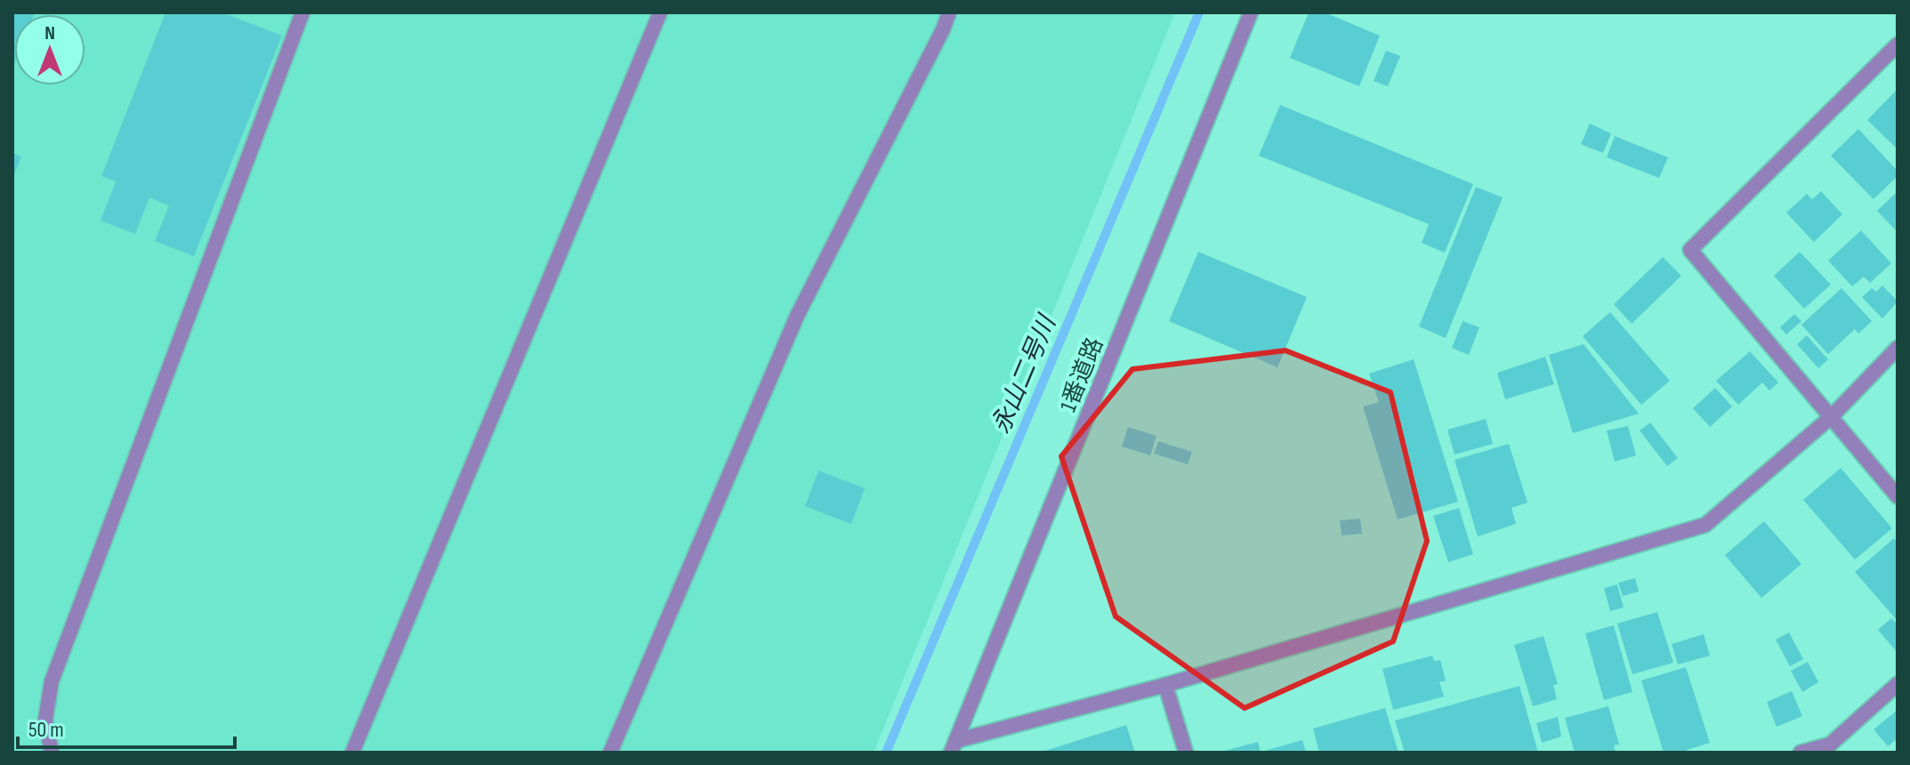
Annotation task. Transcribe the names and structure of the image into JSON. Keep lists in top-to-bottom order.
{
  "streets": {
    "street": ["1番道路"]
  },
  "water": ["永山二号川"],
  "scale_bar": "50 m",
  "north": "top"
}
